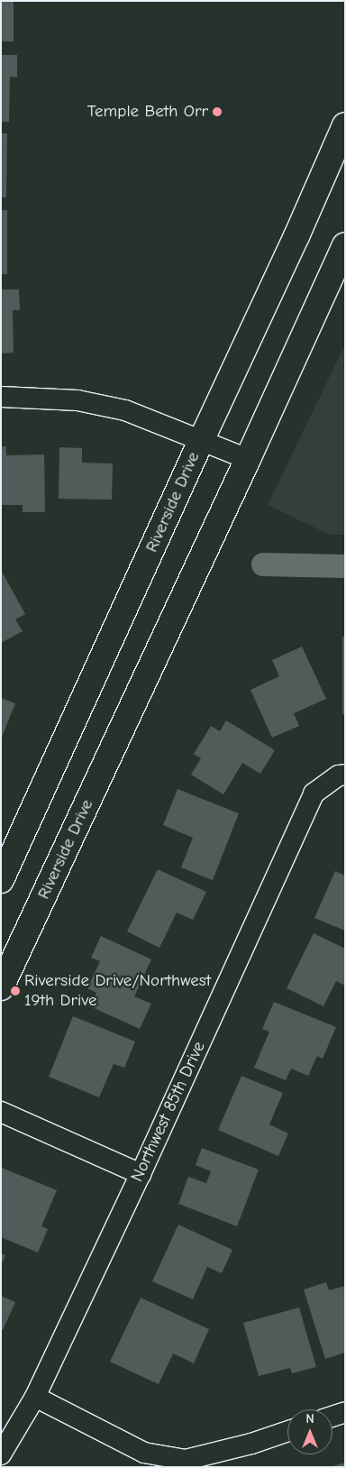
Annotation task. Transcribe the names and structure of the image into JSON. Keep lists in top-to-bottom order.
{
  "streets": {
    "street": ["Riverside Drive", "Northwest 85th Drive"]
  },
  "places": ["Temple Beth Orr", "Riverside Drive/Northwest 19th Drive"],
  "north": "top"
}
